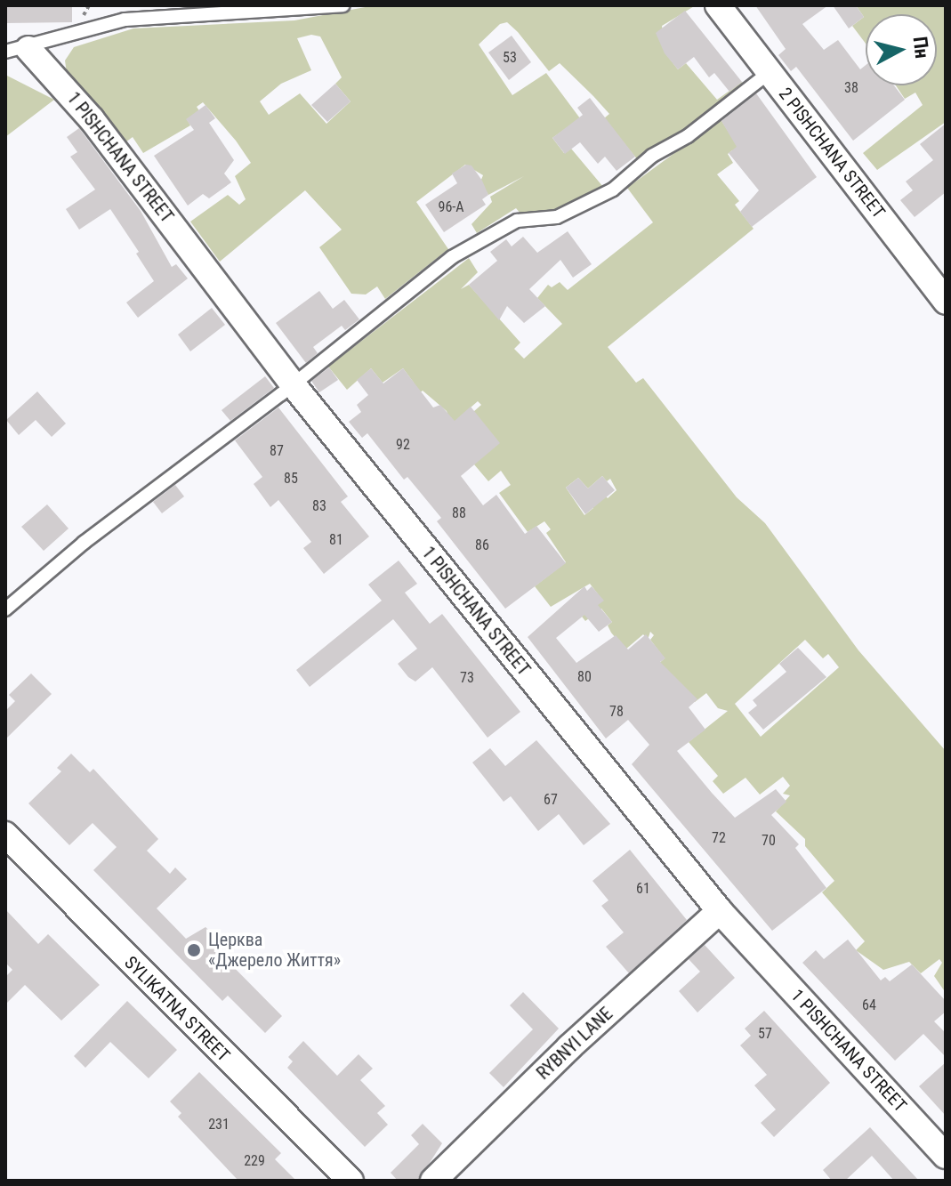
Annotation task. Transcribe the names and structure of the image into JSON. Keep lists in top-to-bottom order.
{
  "streets": {
    "street": [
      "2 PISHCHANA STREET",
      "1 PISHCHANA STREET",
      "SYLIKATNA STREET",
      "RYBNYI LANE"
    ]
  },
  "crossings": [
    ["1 PISHCHANA STREET", "RYBNYI LANE"]
  ],
  "places": ["Церква «Джерело Життя»"],
  "house_numbers": [
    "53",
    "38",
    "96-А",
    "92",
    "87",
    "85",
    "83",
    "88",
    "81",
    "86",
    "80",
    "73",
    "78",
    "67",
    "72",
    "70",
    "61",
    "64",
    "57",
    "231",
    "229"
  ],
  "north": "right"
}
